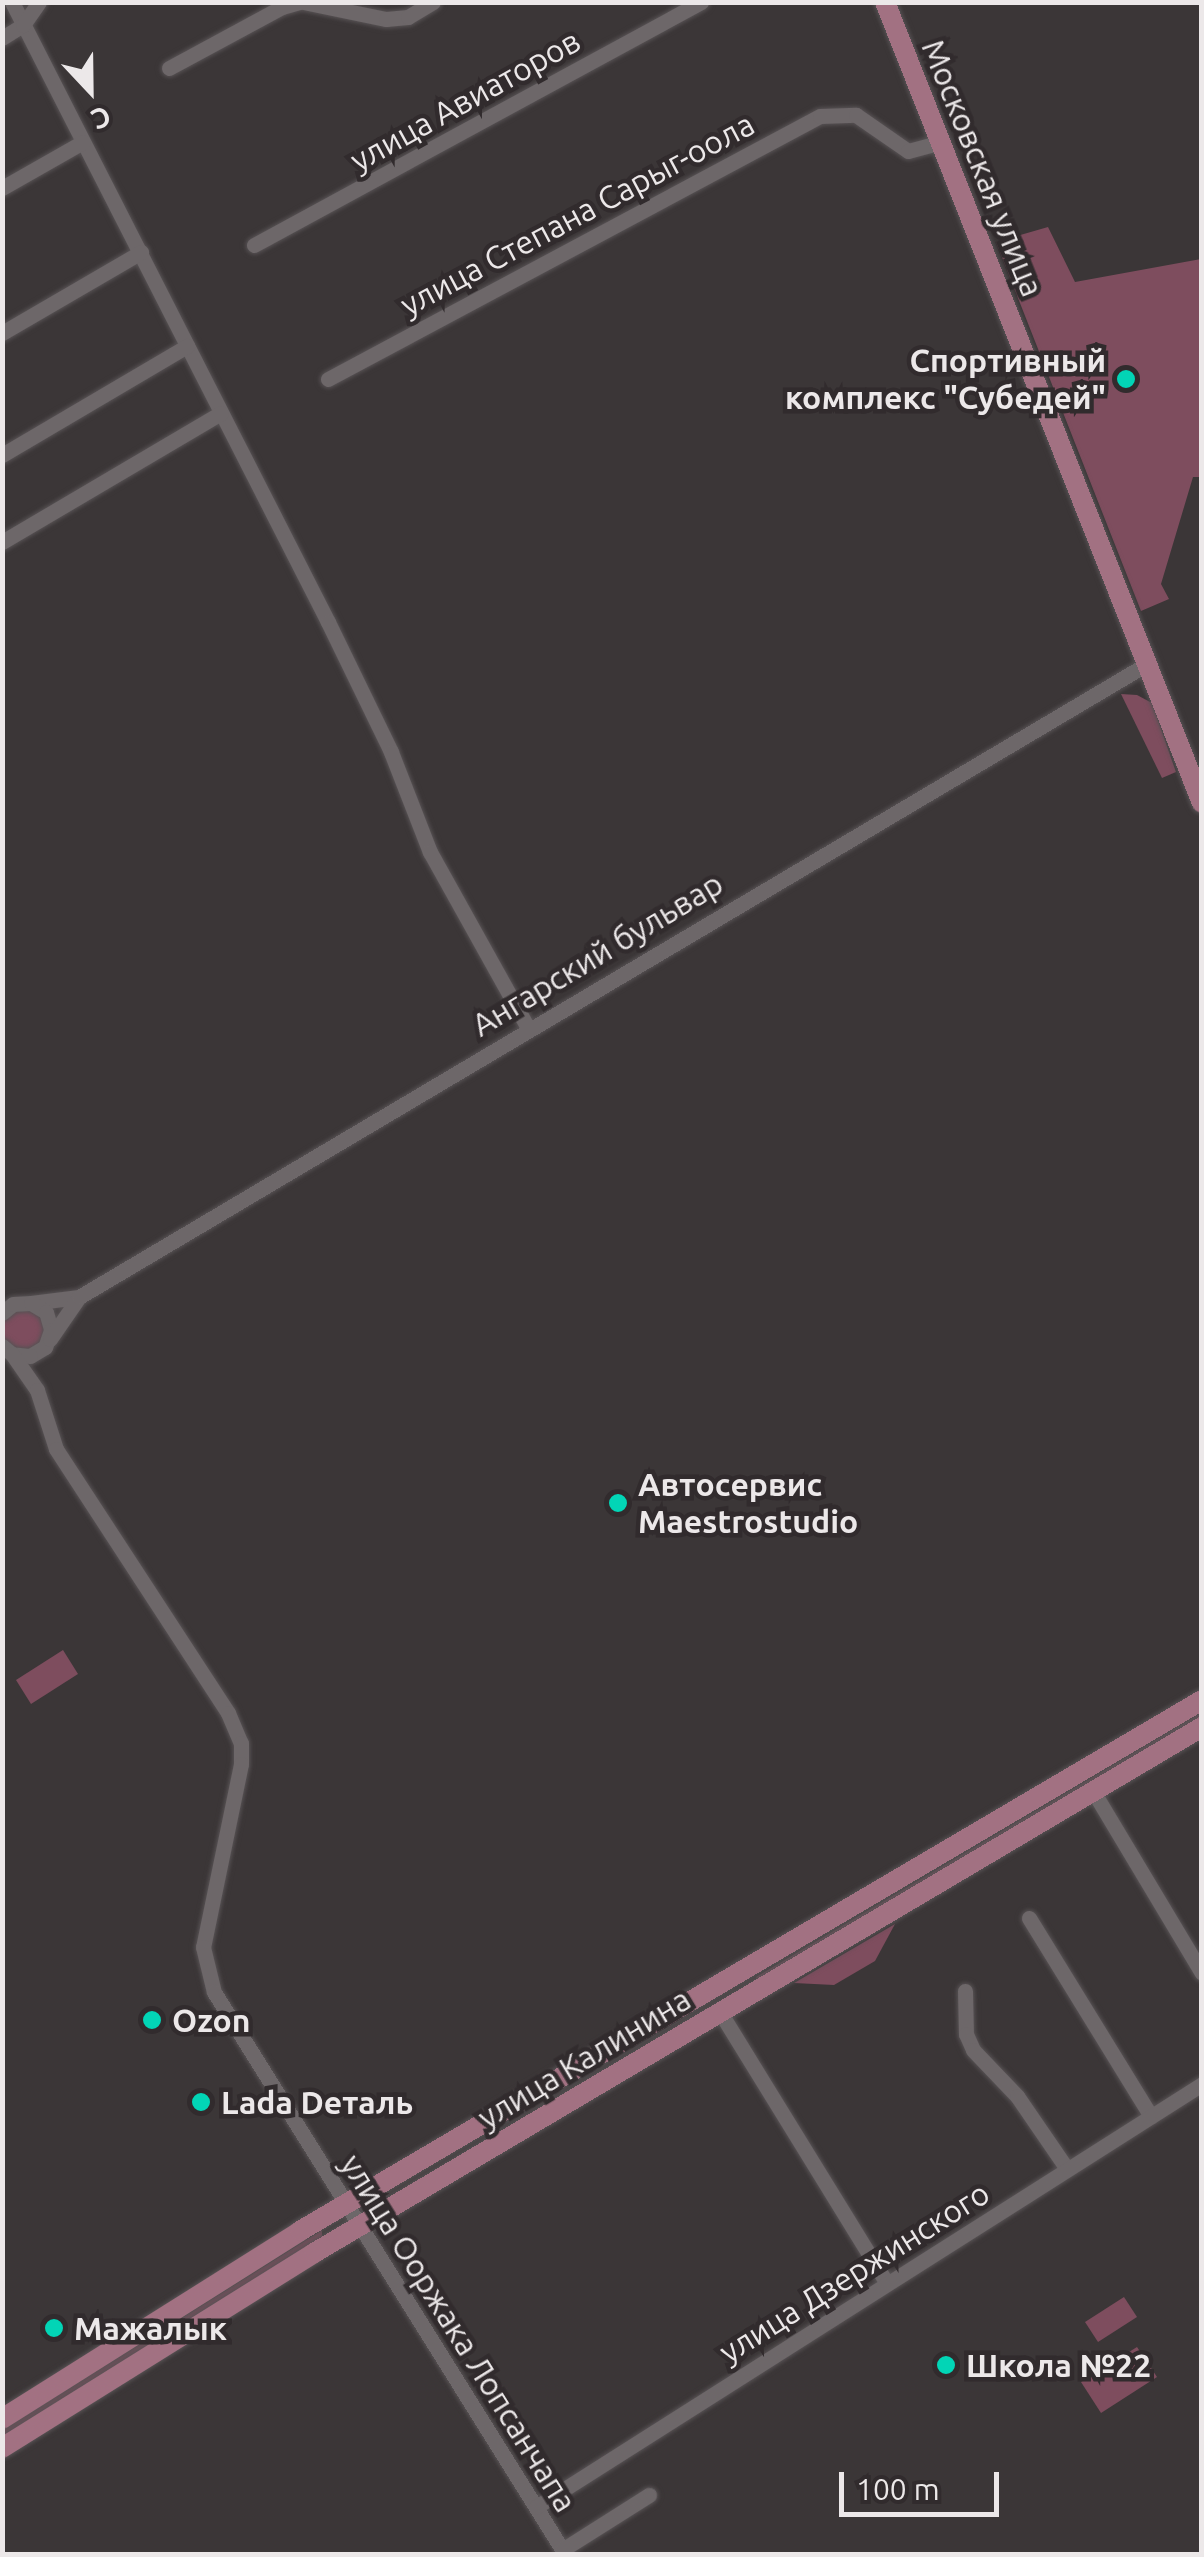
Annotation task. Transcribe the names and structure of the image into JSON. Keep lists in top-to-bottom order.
{
  "streets": {
    "main road": ["Московская улица", "улица Калинина"],
    "street": [
      "улица Авиаторов",
      "улица Степана Сарыг-оола",
      "Ангарский бульвар",
      "улица Дзержинского",
      "улица Ооржака Лопсанчапа"
    ]
  },
  "crossings": [
    ["Московская улица", "улица Степана Сарыг-оола"],
    ["Московская улица", "Ангарский бульвар"],
    ["Ангарский бульвар", "улица Ооржака Лопсанчапа"],
    ["улица Калинина", "улица Ооржака Лопсанчапа"],
    ["улица Дзержинского", "улица Ооржака Лопсанчапа"]
  ],
  "places": [
    "Спортивный комплекс \"Субедей\"",
    "Автосервис Maestrostudio",
    "Ozon",
    "Lada Dеталь",
    "Мажалык",
    "Школа №22"
  ],
  "scale_bar": "100 m",
  "north": "bottom"
}
